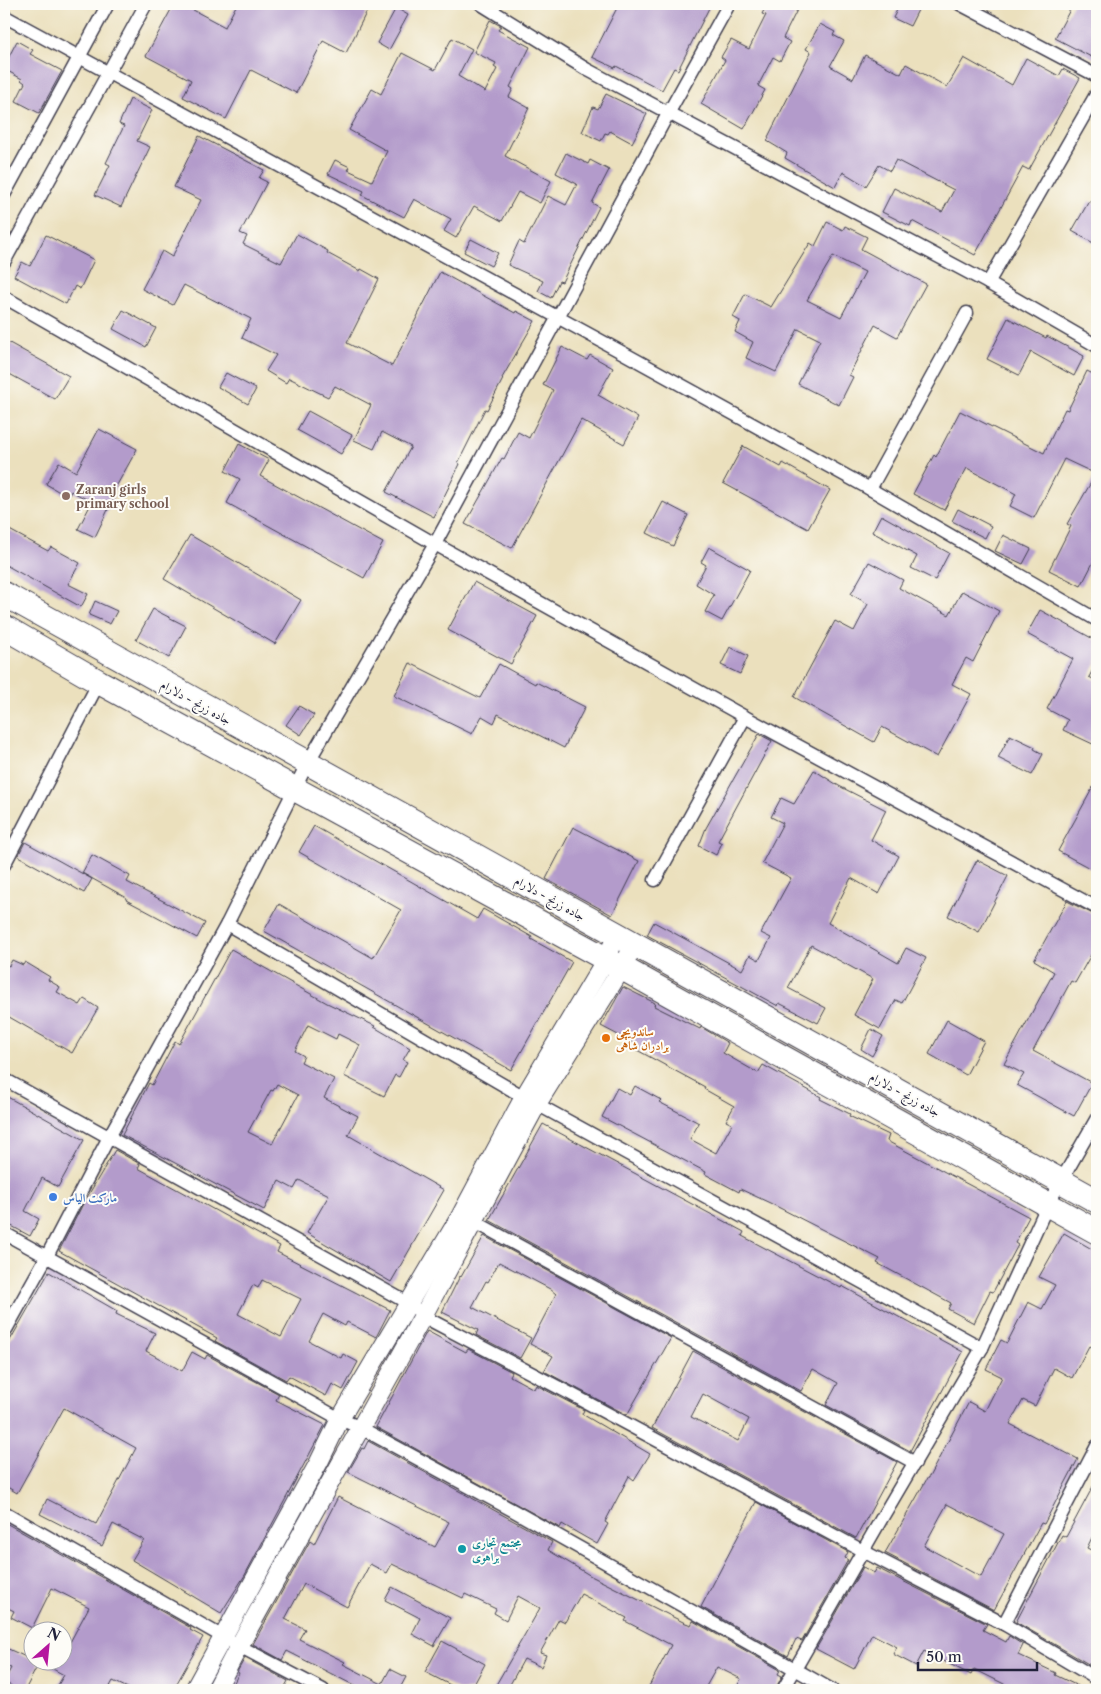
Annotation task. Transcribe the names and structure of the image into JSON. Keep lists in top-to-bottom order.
{
  "streets": {
    "highway": ["جاده زرنج - دلارام"]
  },
  "places": [
    "Zaranj girls primary school",
    "ساندویچی برادران شاهی",
    "مارکت الیاس",
    "مجتمع تجاری براهوی"
  ],
  "scale_bar": "50 m",
  "north": "top right"
}
